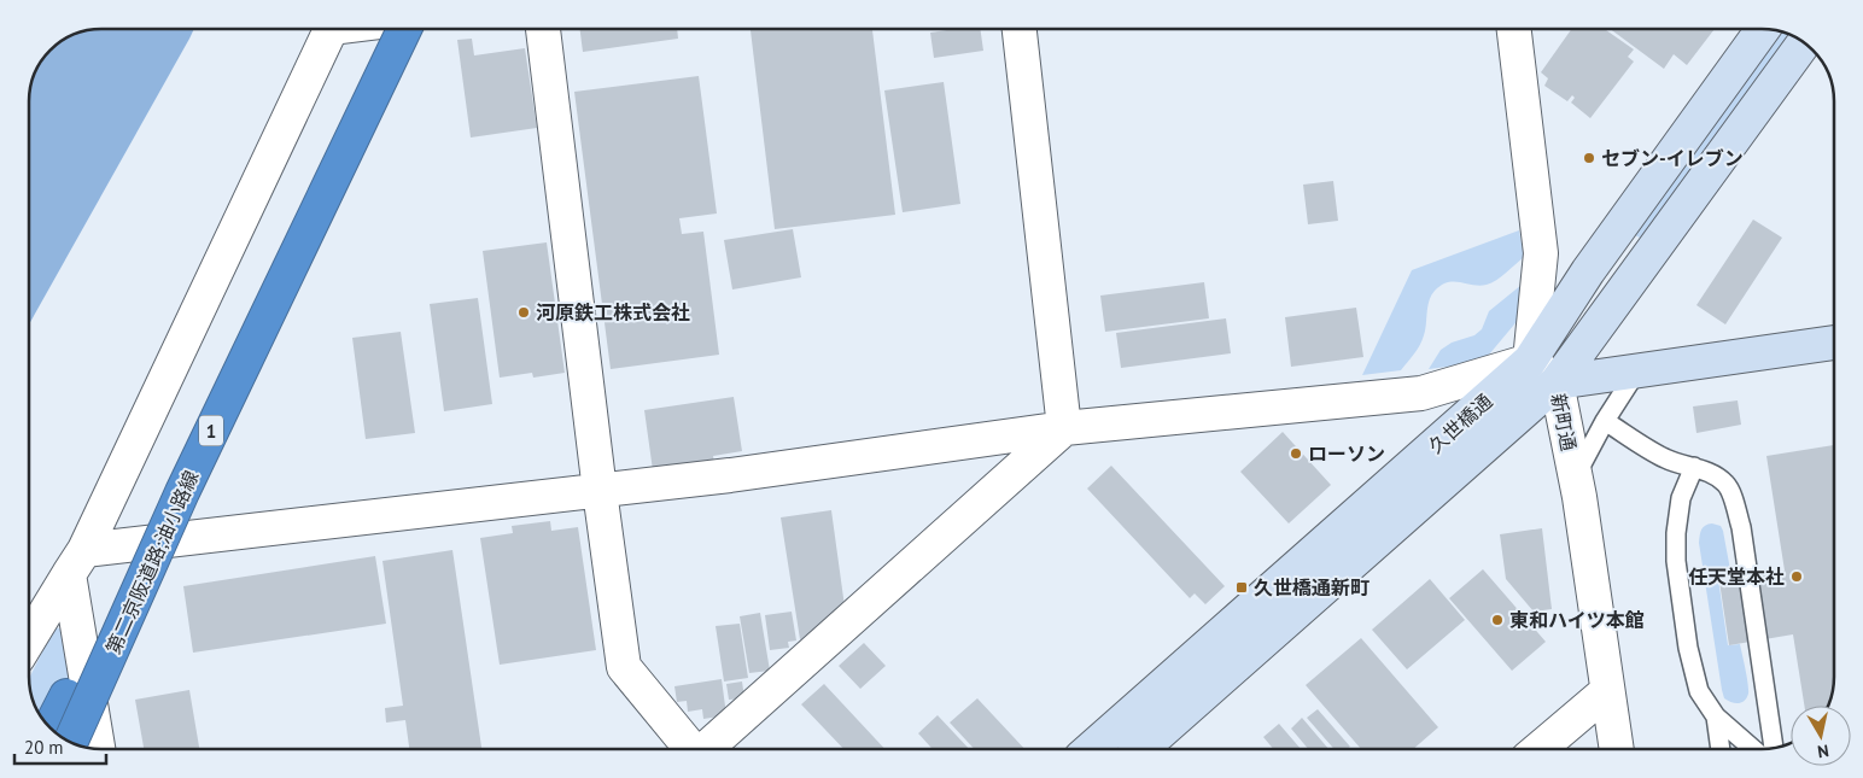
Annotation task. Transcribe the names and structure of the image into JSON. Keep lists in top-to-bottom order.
{
  "streets": {
    "highway": ["1", "第二京阪道路;油小路線"],
    "street": ["新町通", "久世橋通"]
  },
  "crossings": [
    ["新町通", "久世橋通"]
  ],
  "places": {
    "other": [
      "セブン-イレブン",
      "河原鉄工株式会社",
      "ローソン",
      "任天堂本社",
      "東和ハイツ本館"
    ],
    "transit": ["久世橋通新町"]
  },
  "scale_bar": "20 m",
  "north": "bottom"
}
